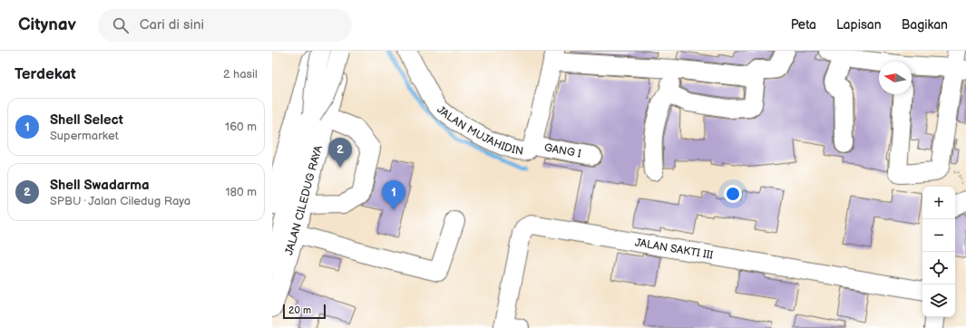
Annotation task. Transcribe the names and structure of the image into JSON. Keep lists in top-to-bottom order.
{
  "streets": {
    "main road": ["JALAN CILEDUG RAYA"],
    "street": ["JALAN MUJAHIDIN", "GANG I", "JALAN SAKTI III"]
  },
  "crossings": [
    ["JALAN MUJAHIDIN", "GANG I"]
  ],
  "scale_bar": "20 m",
  "north": "left",
  "page": {
    "header": "Citynav",
    "search": "Cari di sini",
    "nav": ["Peta", "Lapisan", "Bagikan"],
    "heading": ["Terdekat", "2 hasil"],
    "list": [
      {
        "mark": "1",
        "name": "Shell Select",
        "note": "Supermarket",
        "value": "160 m"
      },
      {
        "mark": "2",
        "name": "Shell Swadarma",
        "note": "SPBU · Jalan Ciledug Raya",
        "value": "180 m"
      }
    ],
    "pins": ["2", "1"],
    "map_buttons": ["+", "−"],
    "scale": "20 m"
  }
}
